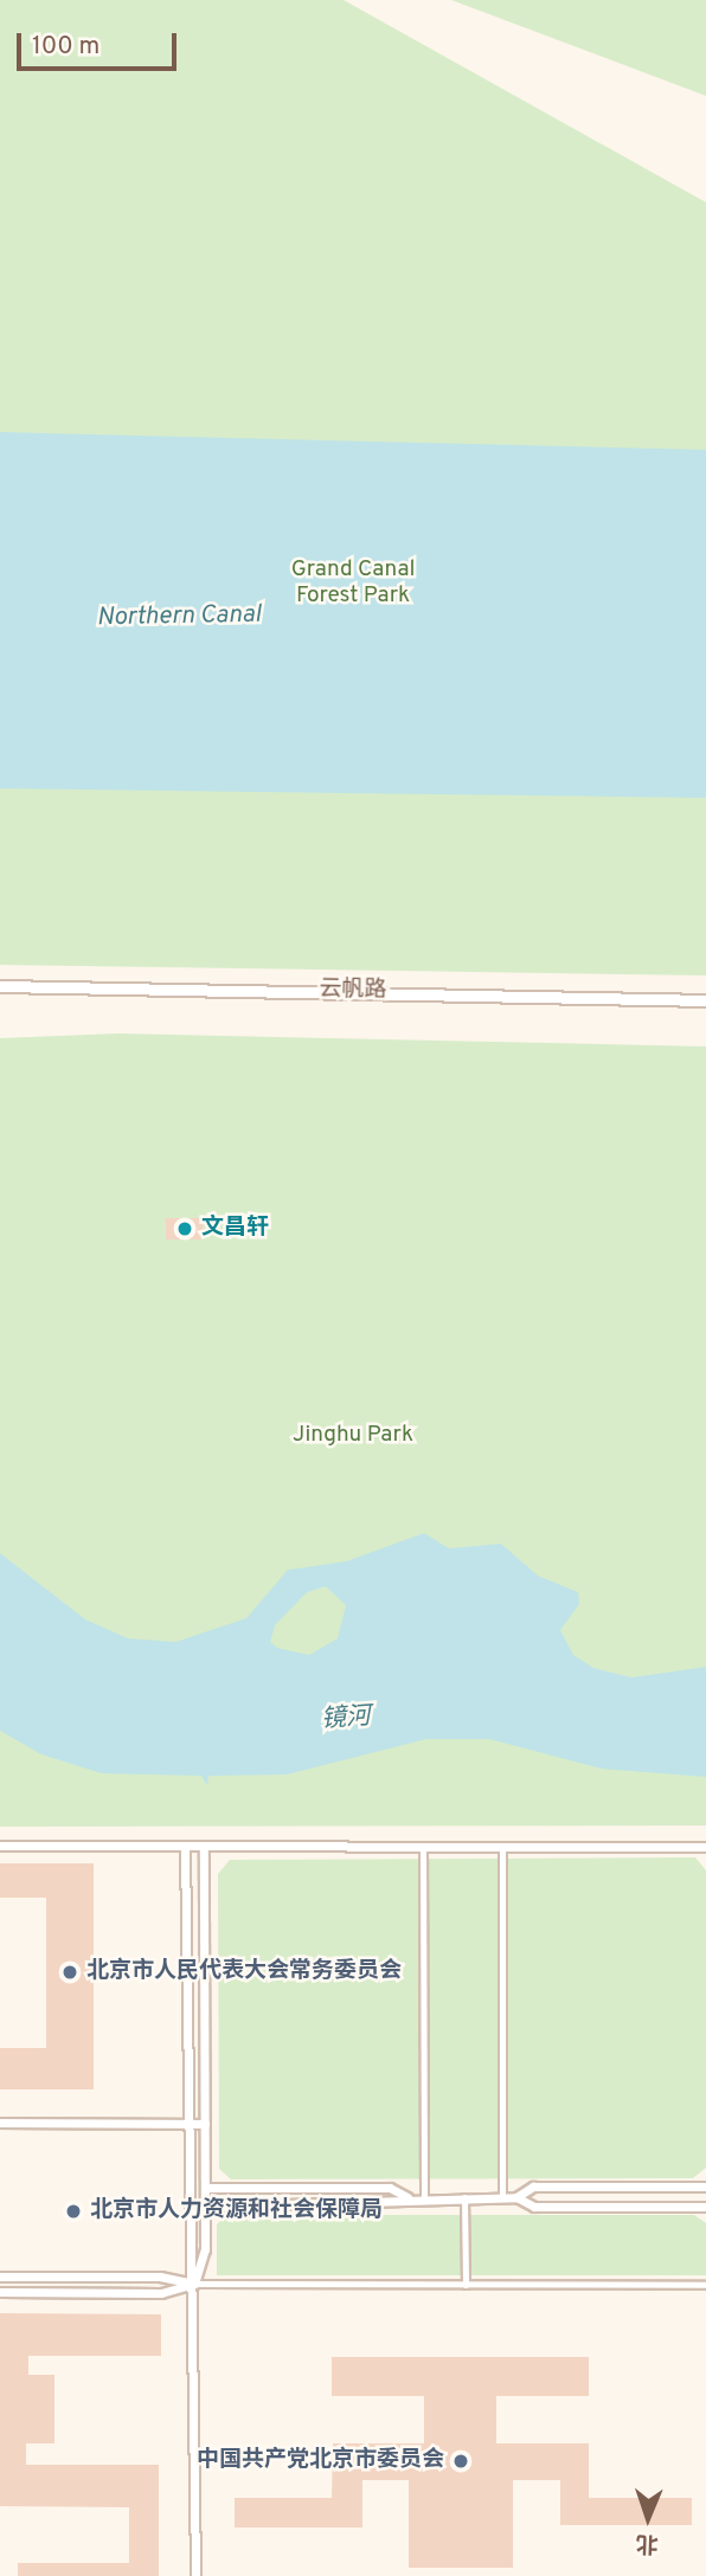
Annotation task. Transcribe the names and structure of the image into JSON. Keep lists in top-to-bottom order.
{
  "streets": {
    "street": ["云帆路"]
  },
  "water": ["Northern Canal", "镜河"],
  "parks": ["Grand Canal Forest Park", "Jinghu Park"],
  "places": [
    "文昌轩",
    "北京市人民代表大会常务委员会",
    "北京市人力资源和社会保障局",
    "中国共产党北京市委员会"
  ],
  "scale_bar": "100 m",
  "north": "bottom"
}
